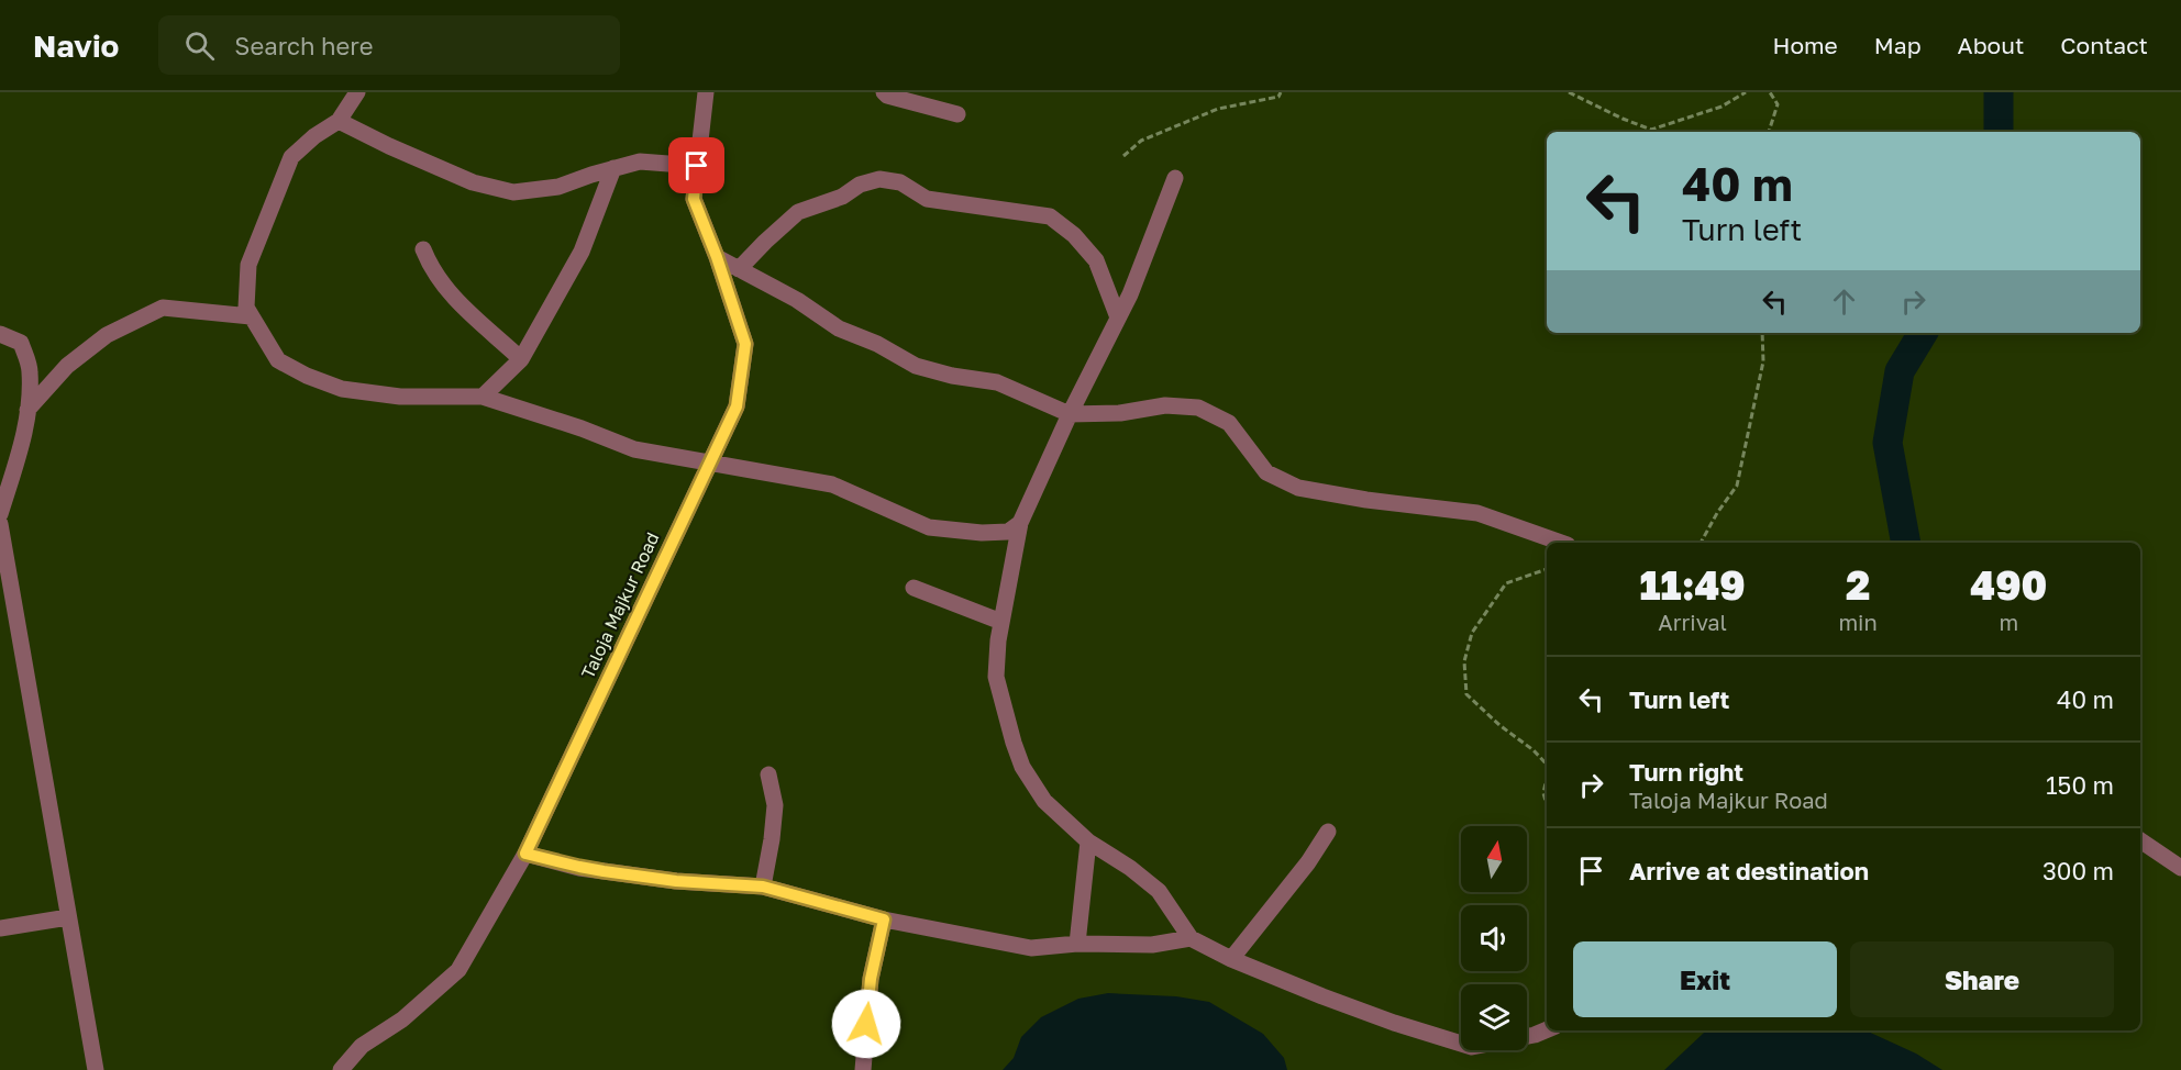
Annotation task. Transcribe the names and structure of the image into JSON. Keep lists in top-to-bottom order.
{
  "streets": {
    "street": ["Taloja Majkur Road"]
  },
  "north": "top",
  "page": {
    "header": "Navio",
    "search": "Search here",
    "nav": [
      "Home",
      "Map",
      "About",
      "Contact"
    ],
    "turn": ["40 m", "Turn left"],
    "eta": [
      "11:49",
      "Arrival",
      "2",
      "min",
      "490",
      "m"
    ],
    "list": [
      {
        "name": "Turn left",
        "value": "40 m"
      },
      {
        "name": "Turn right",
        "note": "Taloja Majkur Road",
        "value": "150 m"
      },
      {
        "name": "Arrive at destination",
        "value": "300 m"
      }
    ],
    "buttons": ["Exit", "Share"]
  }
}
